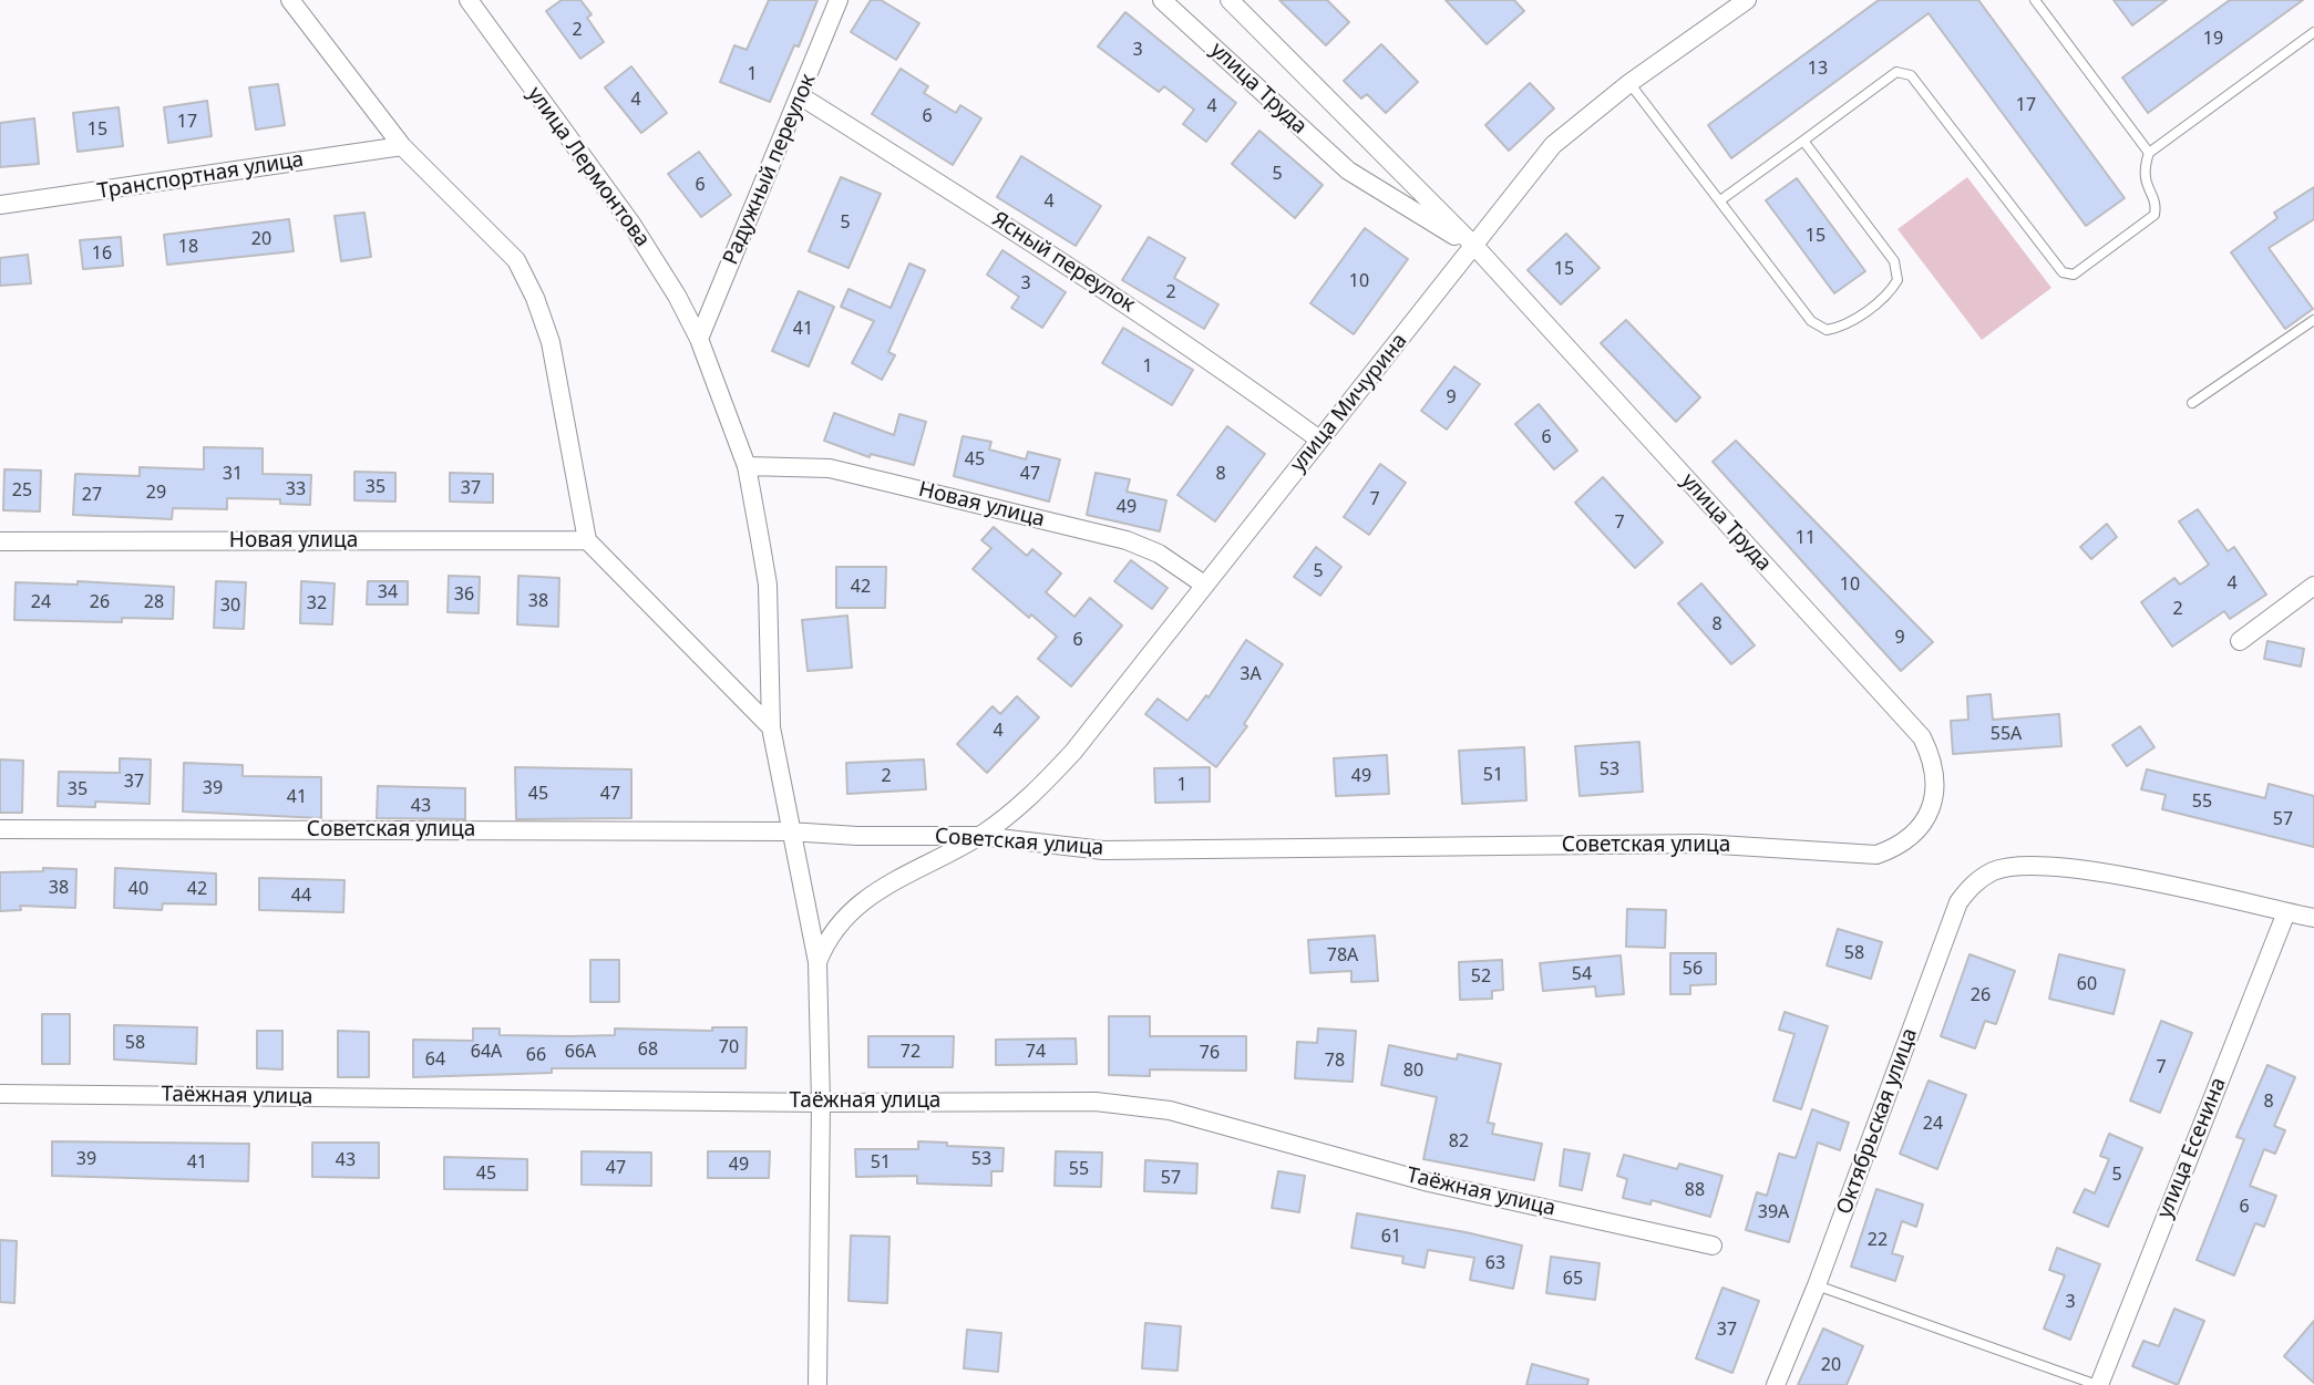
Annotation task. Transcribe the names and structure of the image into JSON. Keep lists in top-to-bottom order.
{
  "streets": {
    "street": [
      "улица Труда",
      "улица Лермонтова",
      "Радужный переулок",
      "Транспортная улица",
      "Ясный переулок",
      "улица Мичурина",
      "Новая улица",
      "Советская улица",
      "Таёжная улица",
      "Октябрьская улица",
      "улица Есенина"
    ]
  },
  "crossings": [
    ["улица Труда", "улица Мичурина"],
    ["улица Труда", "Советская улица"],
    ["улица Лермонтова", "Радужный переулок"],
    ["улица Лермонтова", "улица Мичурина"],
    ["улица Лермонтова", "Новая улица"],
    ["улица Лермонтова", "Советская улица"],
    ["улица Лермонтова", "Таёжная улица"],
    ["Радужный переулок", "Ясный переулок"],
    ["Ясный переулок", "улица Мичурина"],
    ["улица Мичурина", "Новая улица"],
    ["улица Мичурина", "Советская улица"],
    ["Октябрьская улица", "улица Есенина"]
  ],
  "house_numbers": [
    "2",
    "19",
    "3",
    "13",
    "1",
    "4",
    "17",
    "4",
    "6",
    "17",
    "15",
    "5",
    "6",
    "4",
    "5",
    "15",
    "20",
    "18",
    "16",
    "15",
    "10",
    "3",
    "2",
    "41",
    "1",
    "9",
    "6",
    "45",
    "31",
    "47",
    "8",
    "35",
    "37",
    "33",
    "25",
    "29",
    "27",
    "7",
    "49",
    "7",
    "11",
    "5",
    "4",
    "10",
    "42",
    "34",
    "36",
    "38",
    "24",
    "26",
    "28",
    "32",
    "30",
    "2",
    "8",
    "9",
    "6",
    "3А",
    "4",
    "55А",
    "53",
    "51",
    "2",
    "49",
    "37",
    "1",
    "39",
    "35",
    "45",
    "47",
    "41",
    "55",
    "43",
    "57",
    "38",
    "40",
    "42",
    "44",
    "58",
    "78А",
    "56",
    "54",
    "52",
    "60",
    "26",
    "58",
    "70",
    "68",
    "64А",
    "66А",
    "72",
    "74",
    "76",
    "66",
    "64",
    "78",
    "7",
    "80",
    "8",
    "24",
    "82",
    "39",
    "53",
    "43",
    "41",
    "51",
    "49",
    "47",
    "55",
    "45",
    "5",
    "57",
    "88",
    "6",
    "39А",
    "61",
    "22",
    "63",
    "65",
    "3",
    "37",
    "20"
  ]
}
